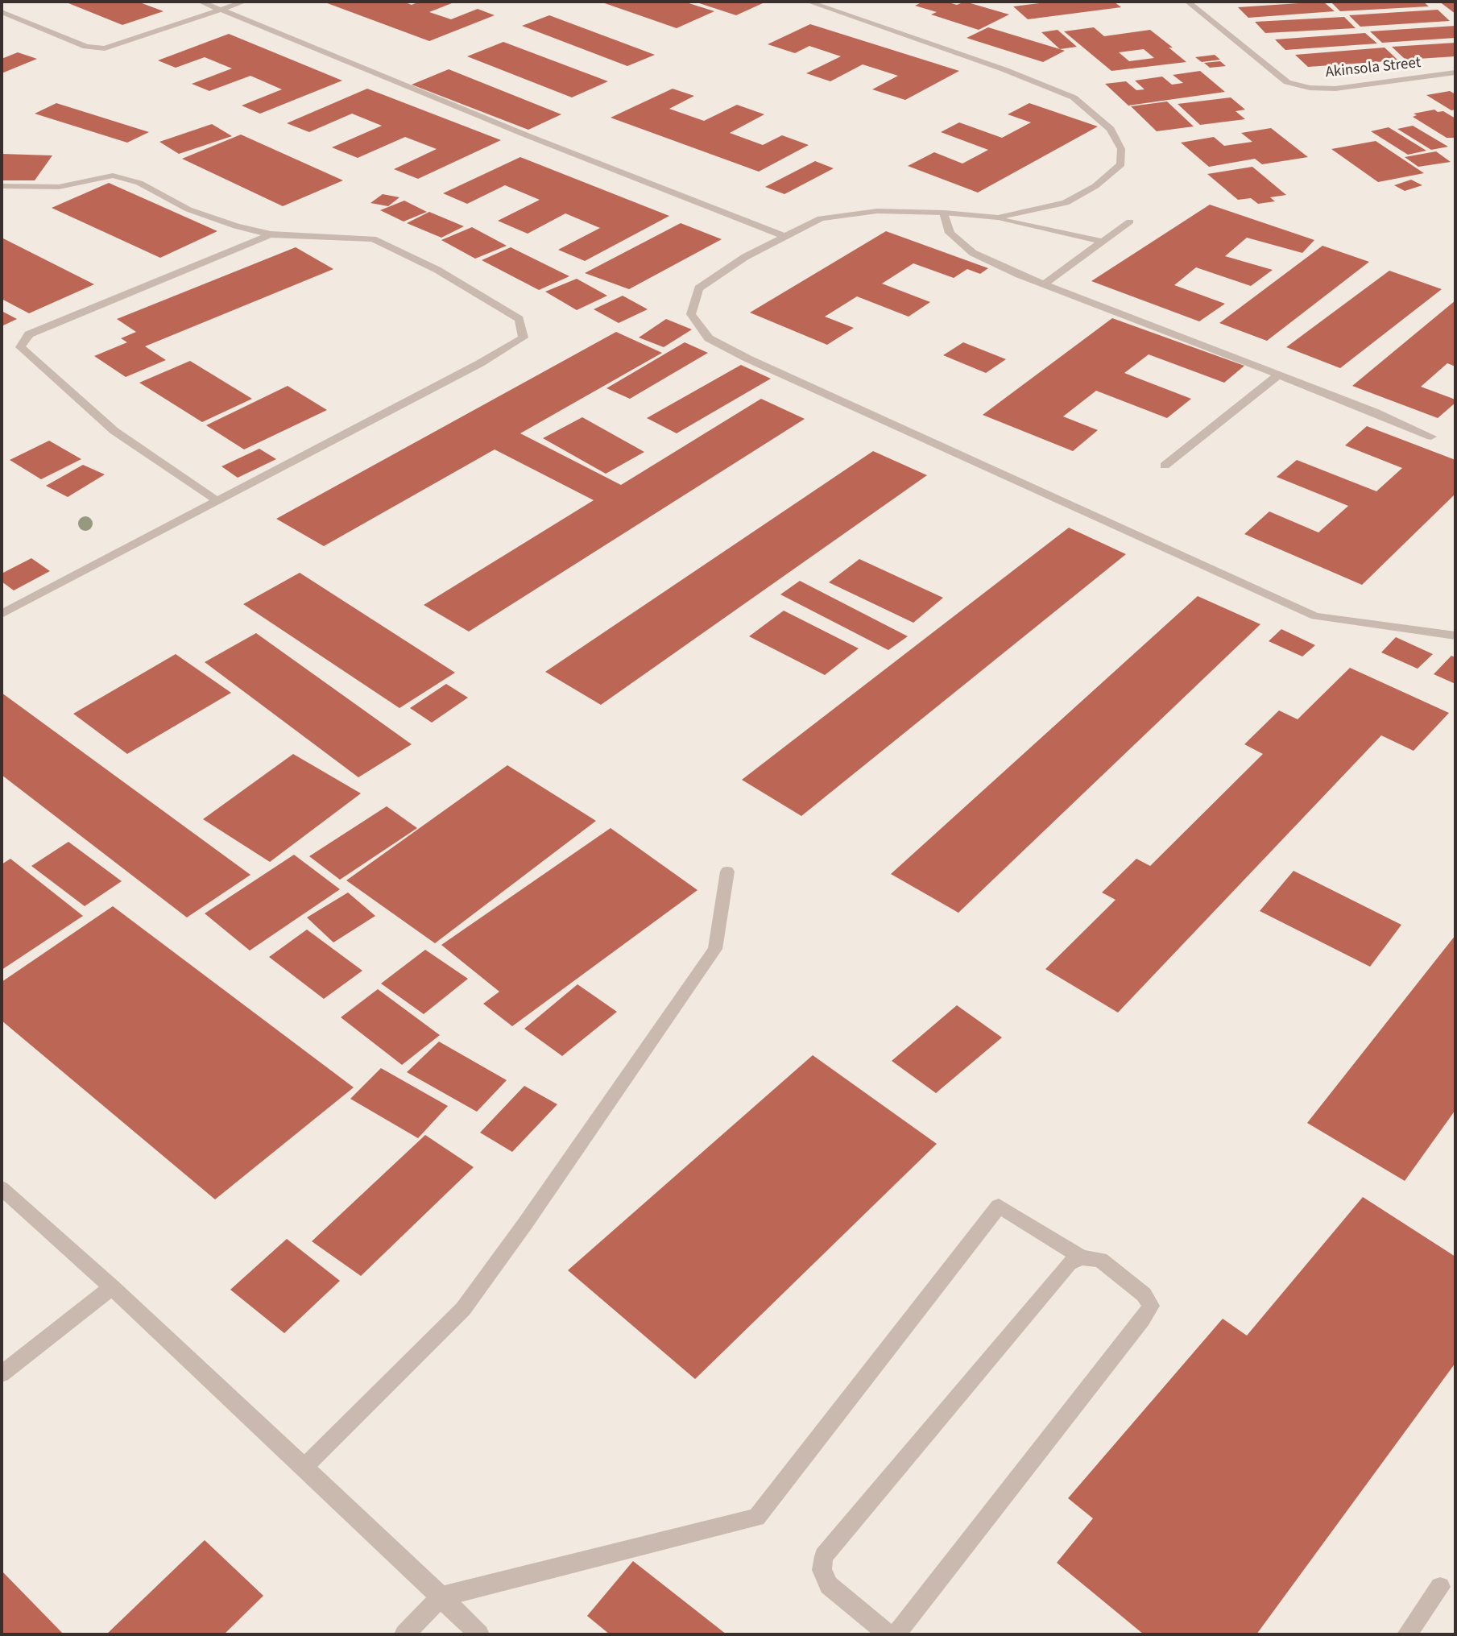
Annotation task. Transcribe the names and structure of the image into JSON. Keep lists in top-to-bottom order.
{
  "streets": {
    "street": ["Akinsola Street"]
  }
}
